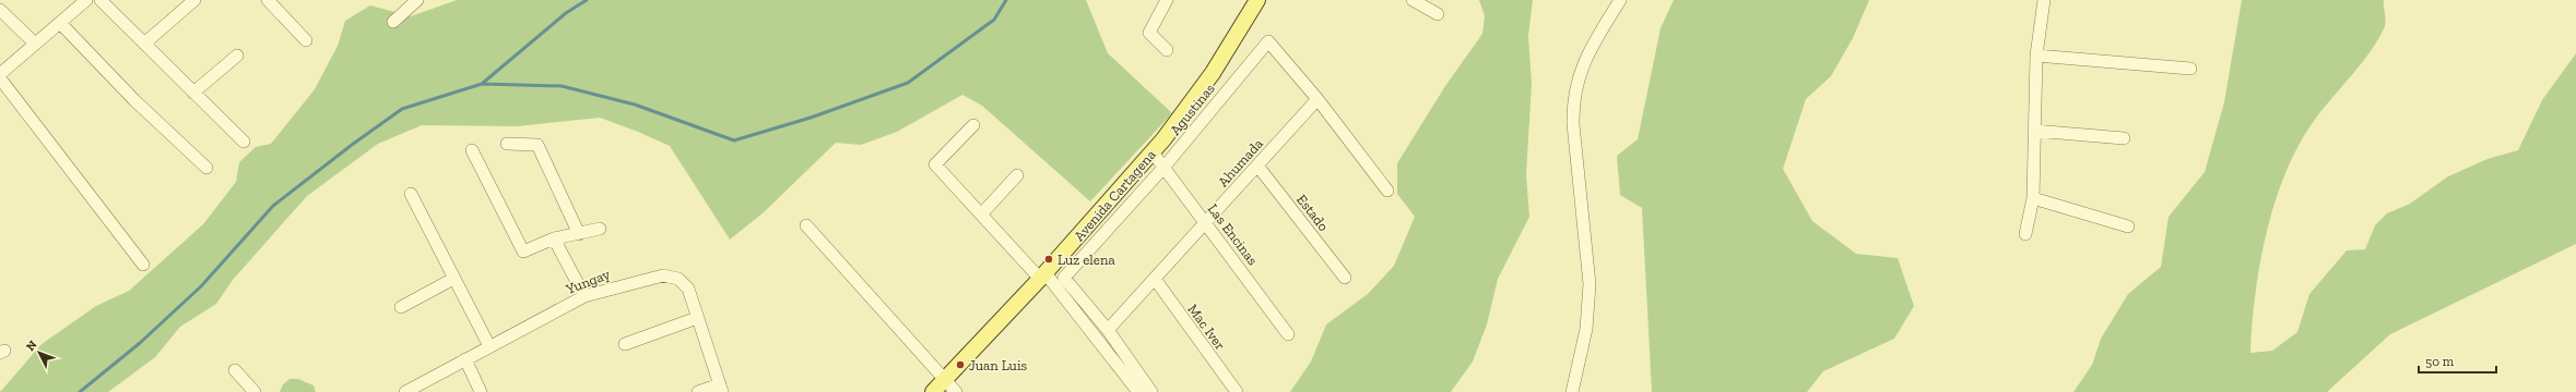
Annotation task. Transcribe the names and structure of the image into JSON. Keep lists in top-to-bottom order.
{
  "streets": {
    "main road": ["Avenida Cartagena"],
    "street": [
      "Agustinas",
      "Ahumada",
      "Estado",
      "Las Encinas",
      "Yungay",
      "Mac Iver"
    ]
  },
  "crossings": [
    ["Agustinas", "Ahumada"],
    ["Agustinas", "Las Encinas"],
    ["Ahumada", "Estado"],
    ["Ahumada", "Las Encinas"],
    ["Ahumada", "Mac Iver"],
    ["Avenida Cartagena", "Las Encinas"]
  ],
  "places": ["Luz elena", "Juan Luis"],
  "scale_bar": "50 m",
  "north": "top left"
}
